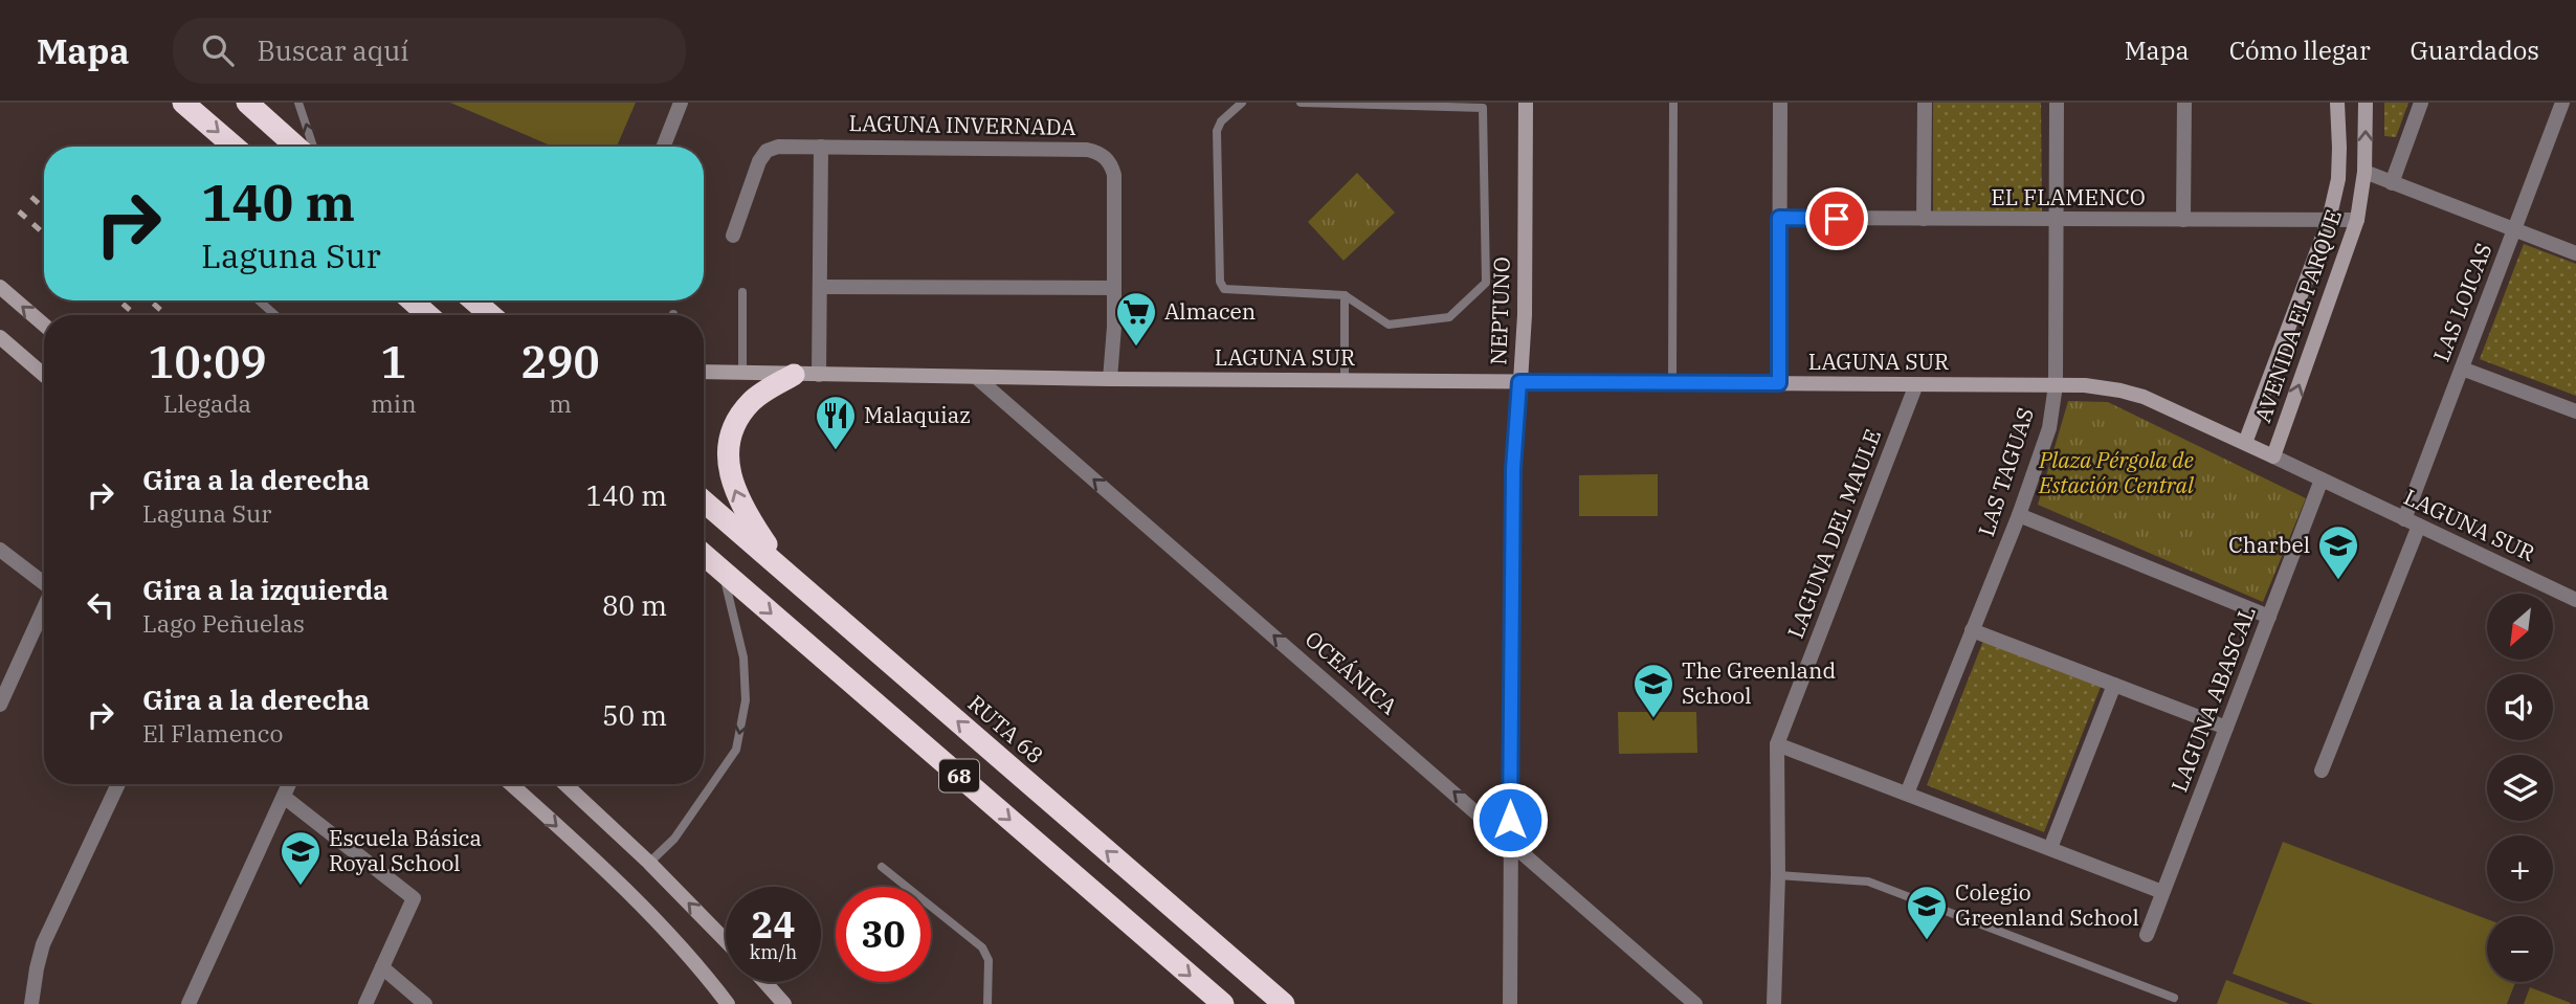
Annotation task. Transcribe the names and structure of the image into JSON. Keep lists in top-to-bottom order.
{
  "streets": {
    "highway": ["RUTA 68", "68"],
    "street": [
      "LAGUNA INVERNADA",
      "EL FLAMENCO",
      "LAS LOICAS",
      "NEPTUNO",
      "AVENIDA EL PARQUE",
      "LAGUNA SUR",
      "LAS TAGUAS",
      "LAGUNA DEL MAULE",
      "OCEÁNICA",
      "LAGUNA ABASCAL"
    ]
  },
  "crossings": [
    ["LAGUNA INVERNADA", "LAGUNA SUR"],
    ["EL FLAMENCO", "AVENIDA EL PARQUE"],
    ["EL FLAMENCO", "LAS TAGUAS"],
    ["LAS LOICAS", "LAGUNA SUR"],
    ["NEPTUNO", "LAGUNA SUR"],
    ["NEPTUNO", "OCEÁNICA"],
    ["AVENIDA EL PARQUE", "LAGUNA SUR"],
    ["LAGUNA SUR", "LAS TAGUAS"],
    ["LAGUNA SUR", "LAGUNA DEL MAULE"],
    ["LAGUNA SUR", "OCEÁNICA"],
    ["LAGUNA SUR", "LAGUNA ABASCAL"]
  ],
  "one_way": ["OCEÁNICA"],
  "parks": ["Plaza Pérgola de Estación Central"],
  "places": {
    "supermarket": ["Almacen"],
    "restaurant": ["Malaquiaz"],
    "school or university": [
      "Charbel",
      "The Greenland School",
      "Escuela Básica Royal School",
      "Colegio Greenland School"
    ]
  },
  "north": "bottom left",
  "page": {
    "header": "Mapa",
    "search": "Buscar aquí",
    "nav": ["Mapa", "Cómo llegar", "Guardados"],
    "turn": ["140 m", "Laguna Sur"],
    "eta": [
      "10:09",
      "Llegada",
      "1",
      "min",
      "290",
      "m"
    ],
    "list": [
      {
        "name": "Gira a la derecha",
        "note": "Laguna Sur",
        "value": "140 m"
      },
      {
        "name": "Gira a la izquierda",
        "note": "Lago Peñuelas",
        "value": "80 m"
      },
      {
        "name": "Gira a la derecha",
        "note": "El Flamenco",
        "value": "50 m"
      }
    ],
    "map_buttons": ["+", "−"],
    "speed": "24 km/h",
    "limit": "30"
  }
}
